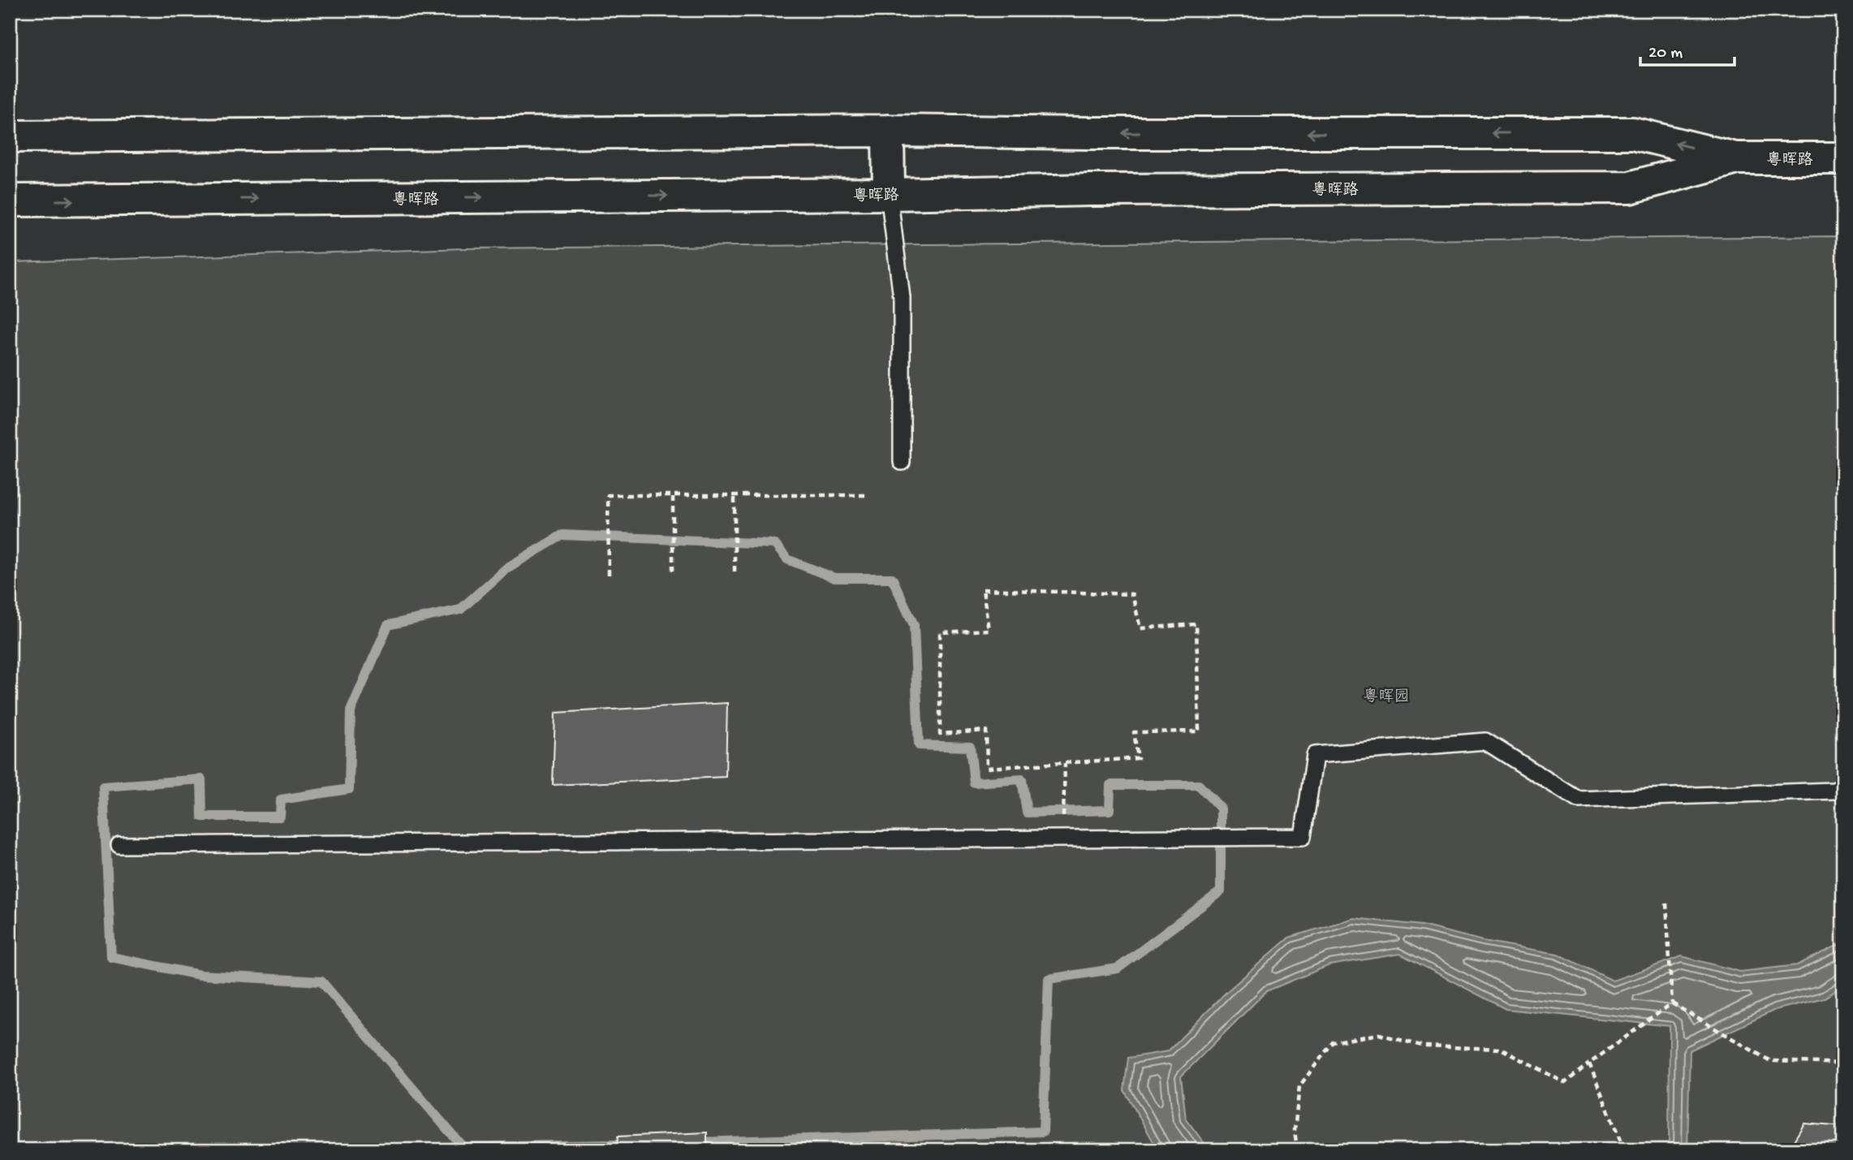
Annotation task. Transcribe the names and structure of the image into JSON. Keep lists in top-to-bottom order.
{
  "streets": {
    "street": ["粤晖路"]
  },
  "parks": ["粤晖园"],
  "scale_bar": "20 m"
}
